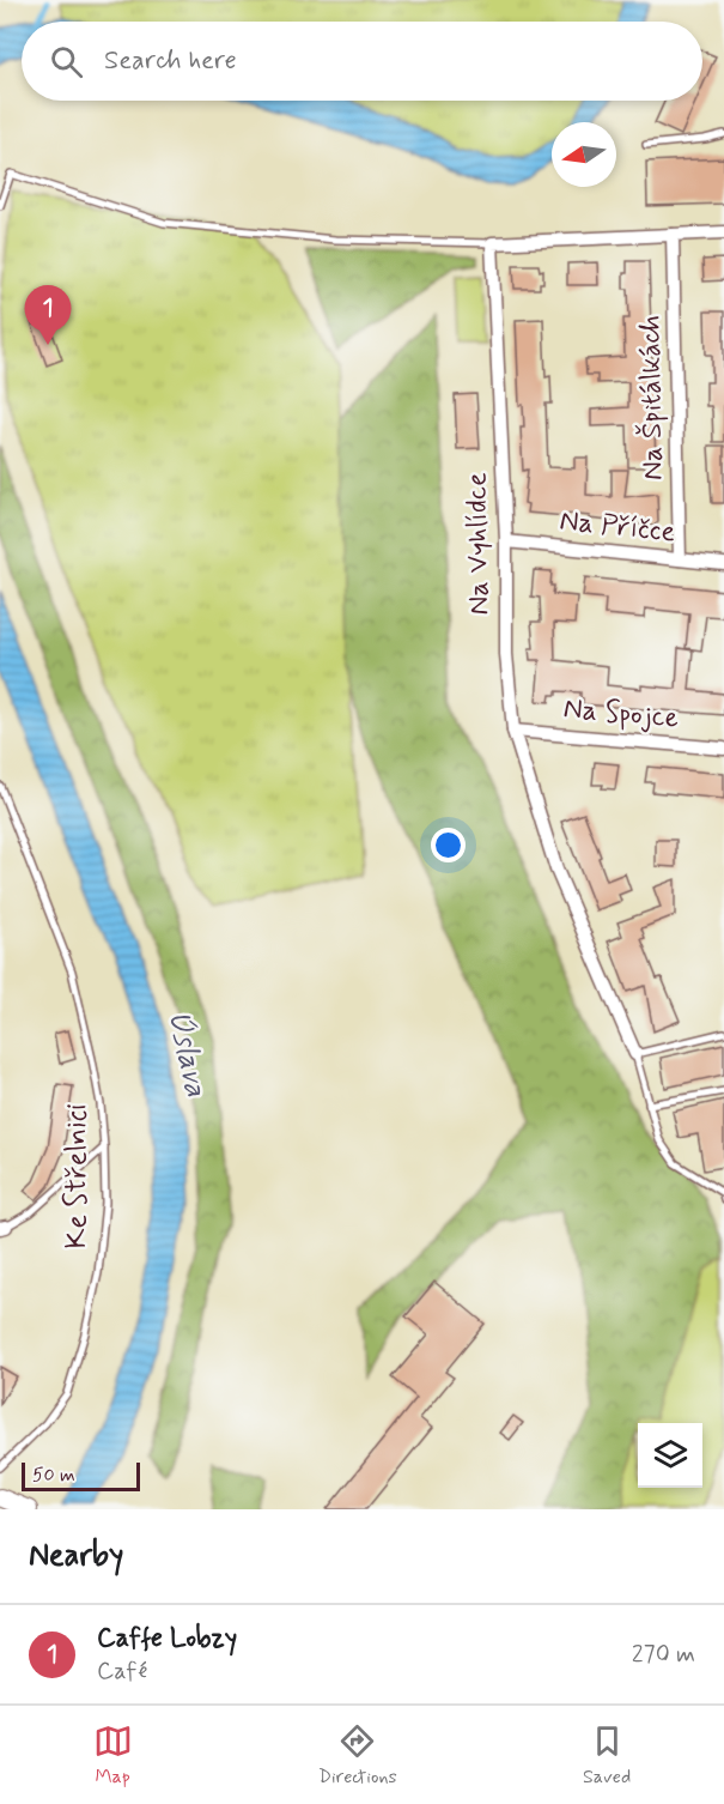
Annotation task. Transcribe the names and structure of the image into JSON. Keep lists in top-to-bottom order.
{
  "streets": {
    "street": [
      "Na Špitálkách",
      "Na Příčce",
      "Na Vyhlídce",
      "Na Spojce"
    ],
    "lane": ["Ke Střelnici"]
  },
  "crossings": [
    ["Na Špitálkách", "Na Příčce"],
    ["Na Příčce", "Na Vyhlídce"],
    ["Na Vyhlídce", "Na Spojce"]
  ],
  "water": ["Úslava"],
  "scale_bar": "50 m",
  "north": "left",
  "page": {
    "search": "Search here",
    "pins": "1",
    "scale": "50 m",
    "heading": "Nearby",
    "list": [
      {
        "mark": "1",
        "name": "Caffe Lobzy",
        "note": "Café",
        "value": "270 m"
      }
    ],
    "nav": ["Map", "Directions", "Saved"]
  }
}
